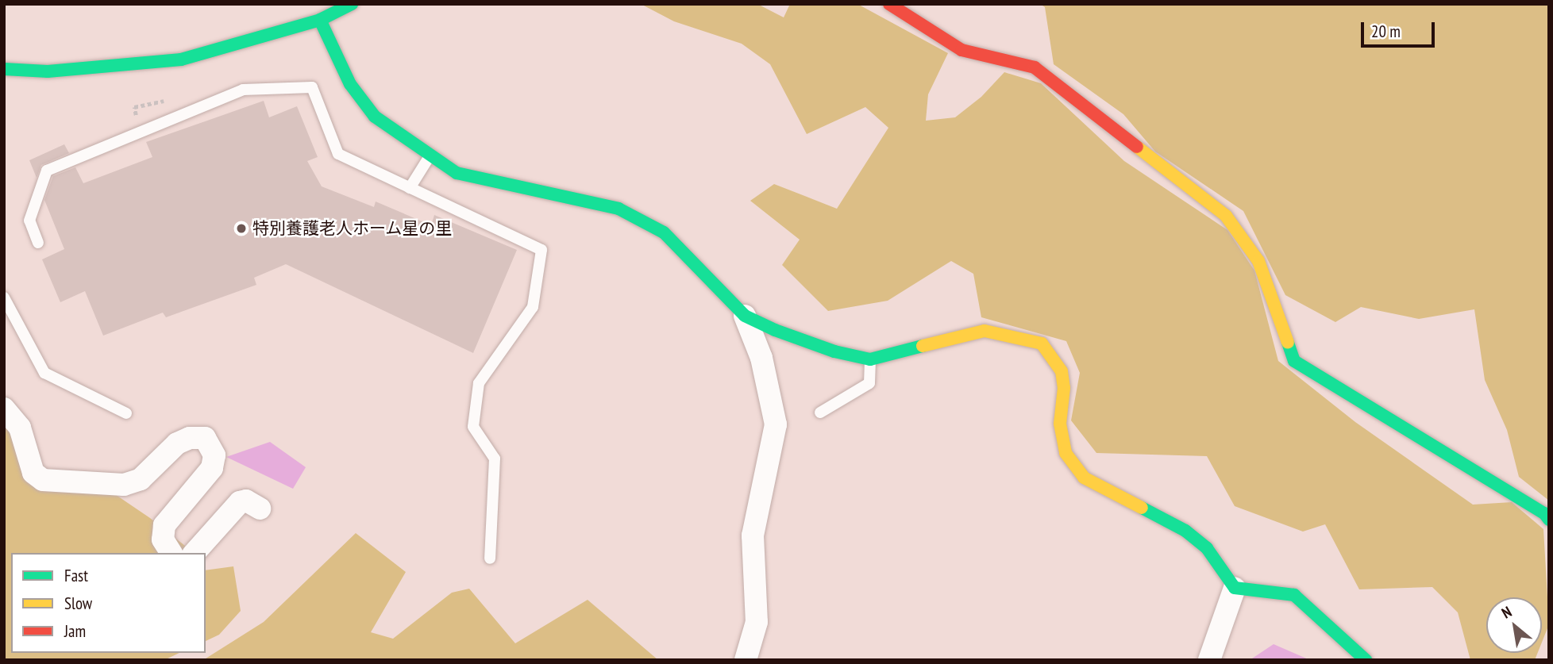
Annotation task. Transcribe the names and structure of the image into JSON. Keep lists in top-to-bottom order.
{
  "places": ["特別養護老人ホーム星の里"],
  "legend": ["Fast", "Slow", "Jam"],
  "scale_bar": "20 m",
  "north": "top left"
}
